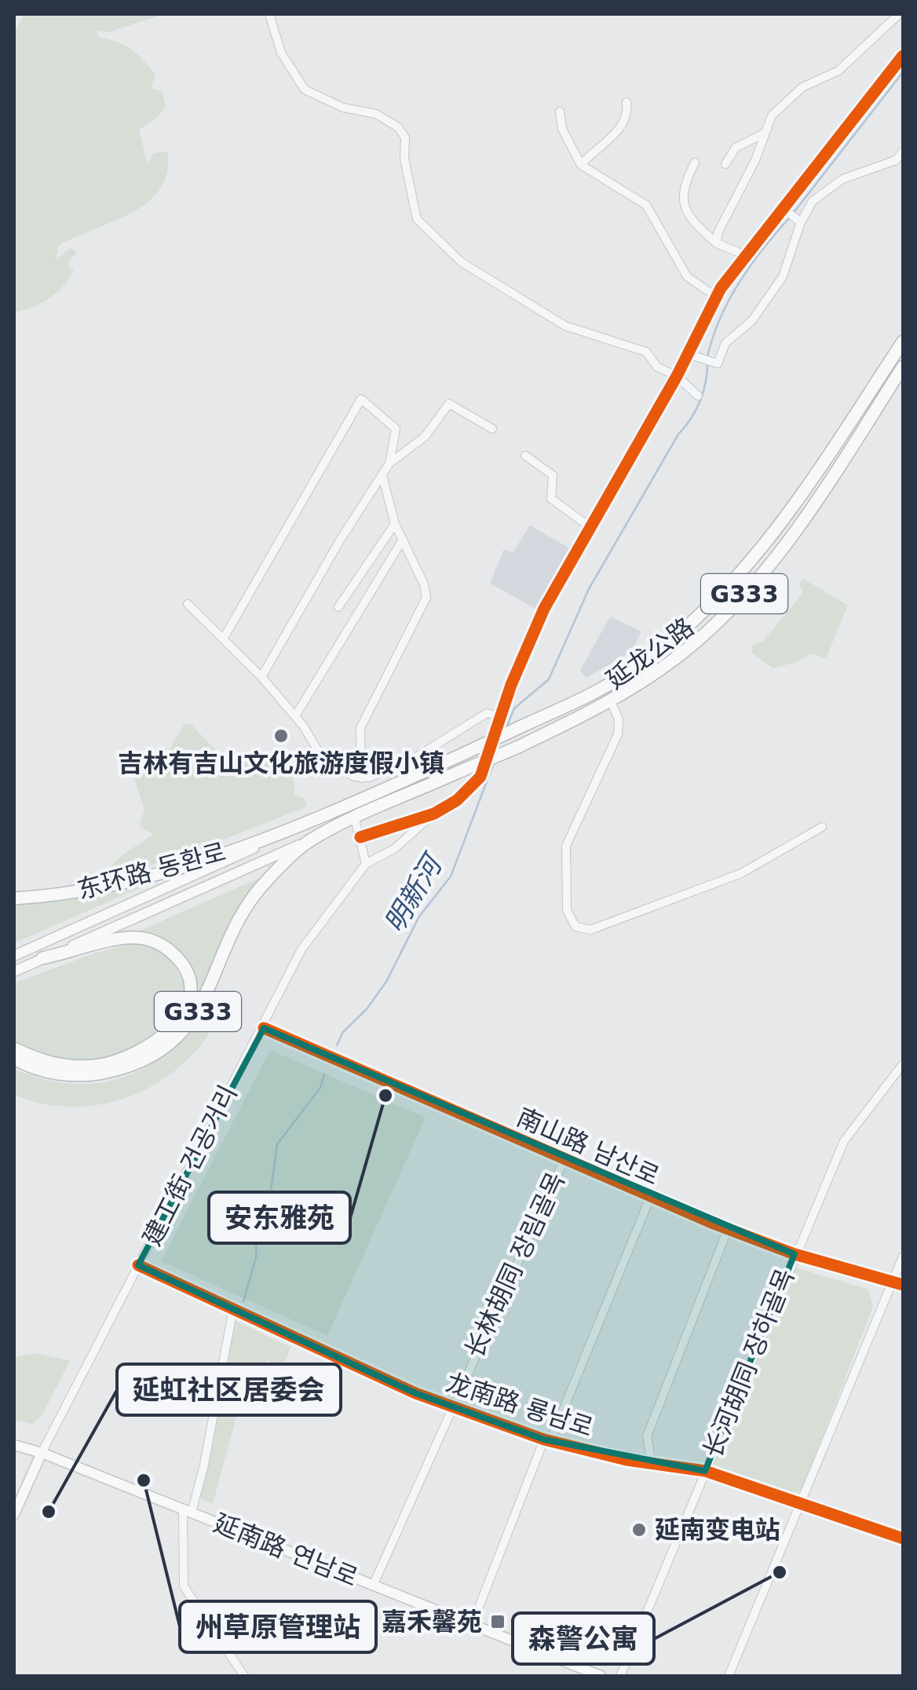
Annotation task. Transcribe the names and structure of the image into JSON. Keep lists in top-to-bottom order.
{
  "streets": {
    "highway": ["G333", "延龙公路", "东环路 동환로"],
    "main road": ["建工街 건공거리", "延南路 연남로"],
    "street": [
      "南山路 남산로",
      "长林胡同 장림골목",
      "长河胡同 장하골목",
      "龙南路 룡남로"
    ]
  },
  "crossings": [
    ["延龙公路", "东环路 동환로"],
    ["南山路 남산로", "建工街 건공거리"],
    ["南山路 남산로", "长林胡同 장림골목"],
    ["南山路 남산로", "长河胡同 장하골목"],
    ["建工街 건공거리", "龙南路 룡남로"],
    ["建工街 건공거리", "延南路 연남로"],
    ["长林胡同 장림골목", "龙南路 룡남로"],
    ["长林胡同 장림골목", "延南路 연남로"],
    ["长河胡同 장하골목", "龙南路 룡남로"]
  ],
  "water": ["明新河"],
  "places": {
    "other": [
      "吉林有吉山文化旅游度假小镇",
      "安东雅苑",
      "州草原管理站",
      "延虹社区居委会",
      "延南变电站",
      "森警公寓"
    ],
    "transit": ["嘉禾馨苑"]
  }
}
